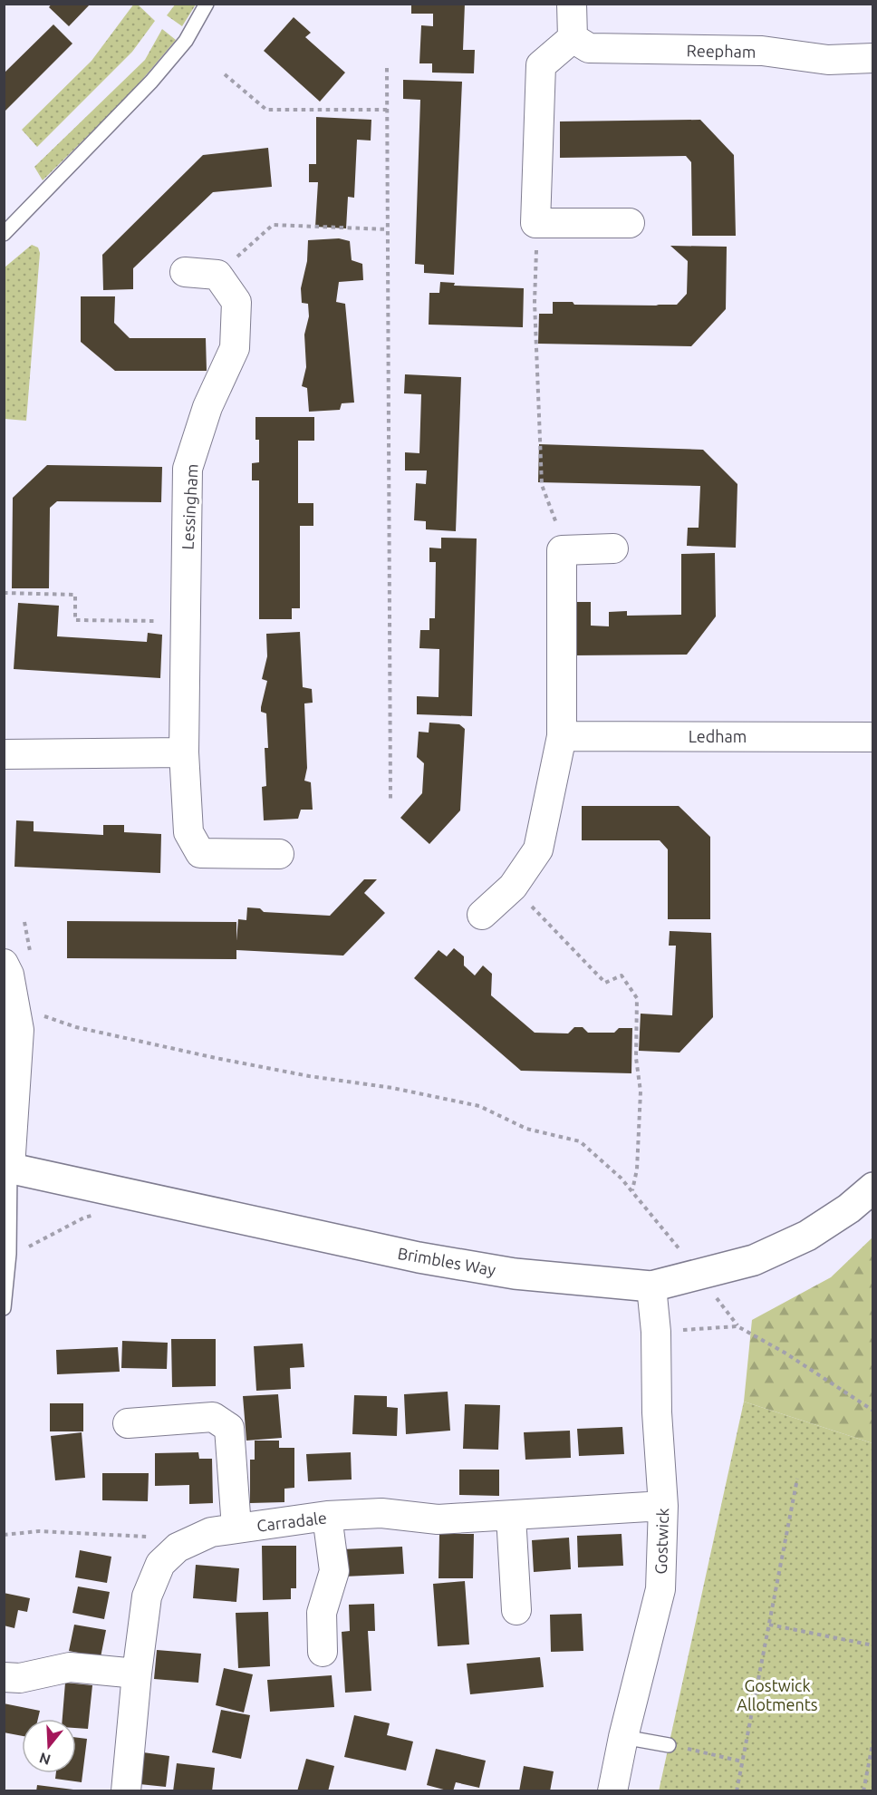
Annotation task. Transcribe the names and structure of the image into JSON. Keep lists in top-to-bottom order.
{
  "streets": {
    "street": [
      "Reepham",
      "Lessingham",
      "Ledham",
      "Brimbles Way",
      "Carradale",
      "Gostwick"
    ]
  },
  "crossings": [
    ["Brimbles Way", "Gostwick"],
    ["Carradale", "Gostwick"]
  ],
  "parks": ["Gostwick Allotments"],
  "north": "bottom"
}
